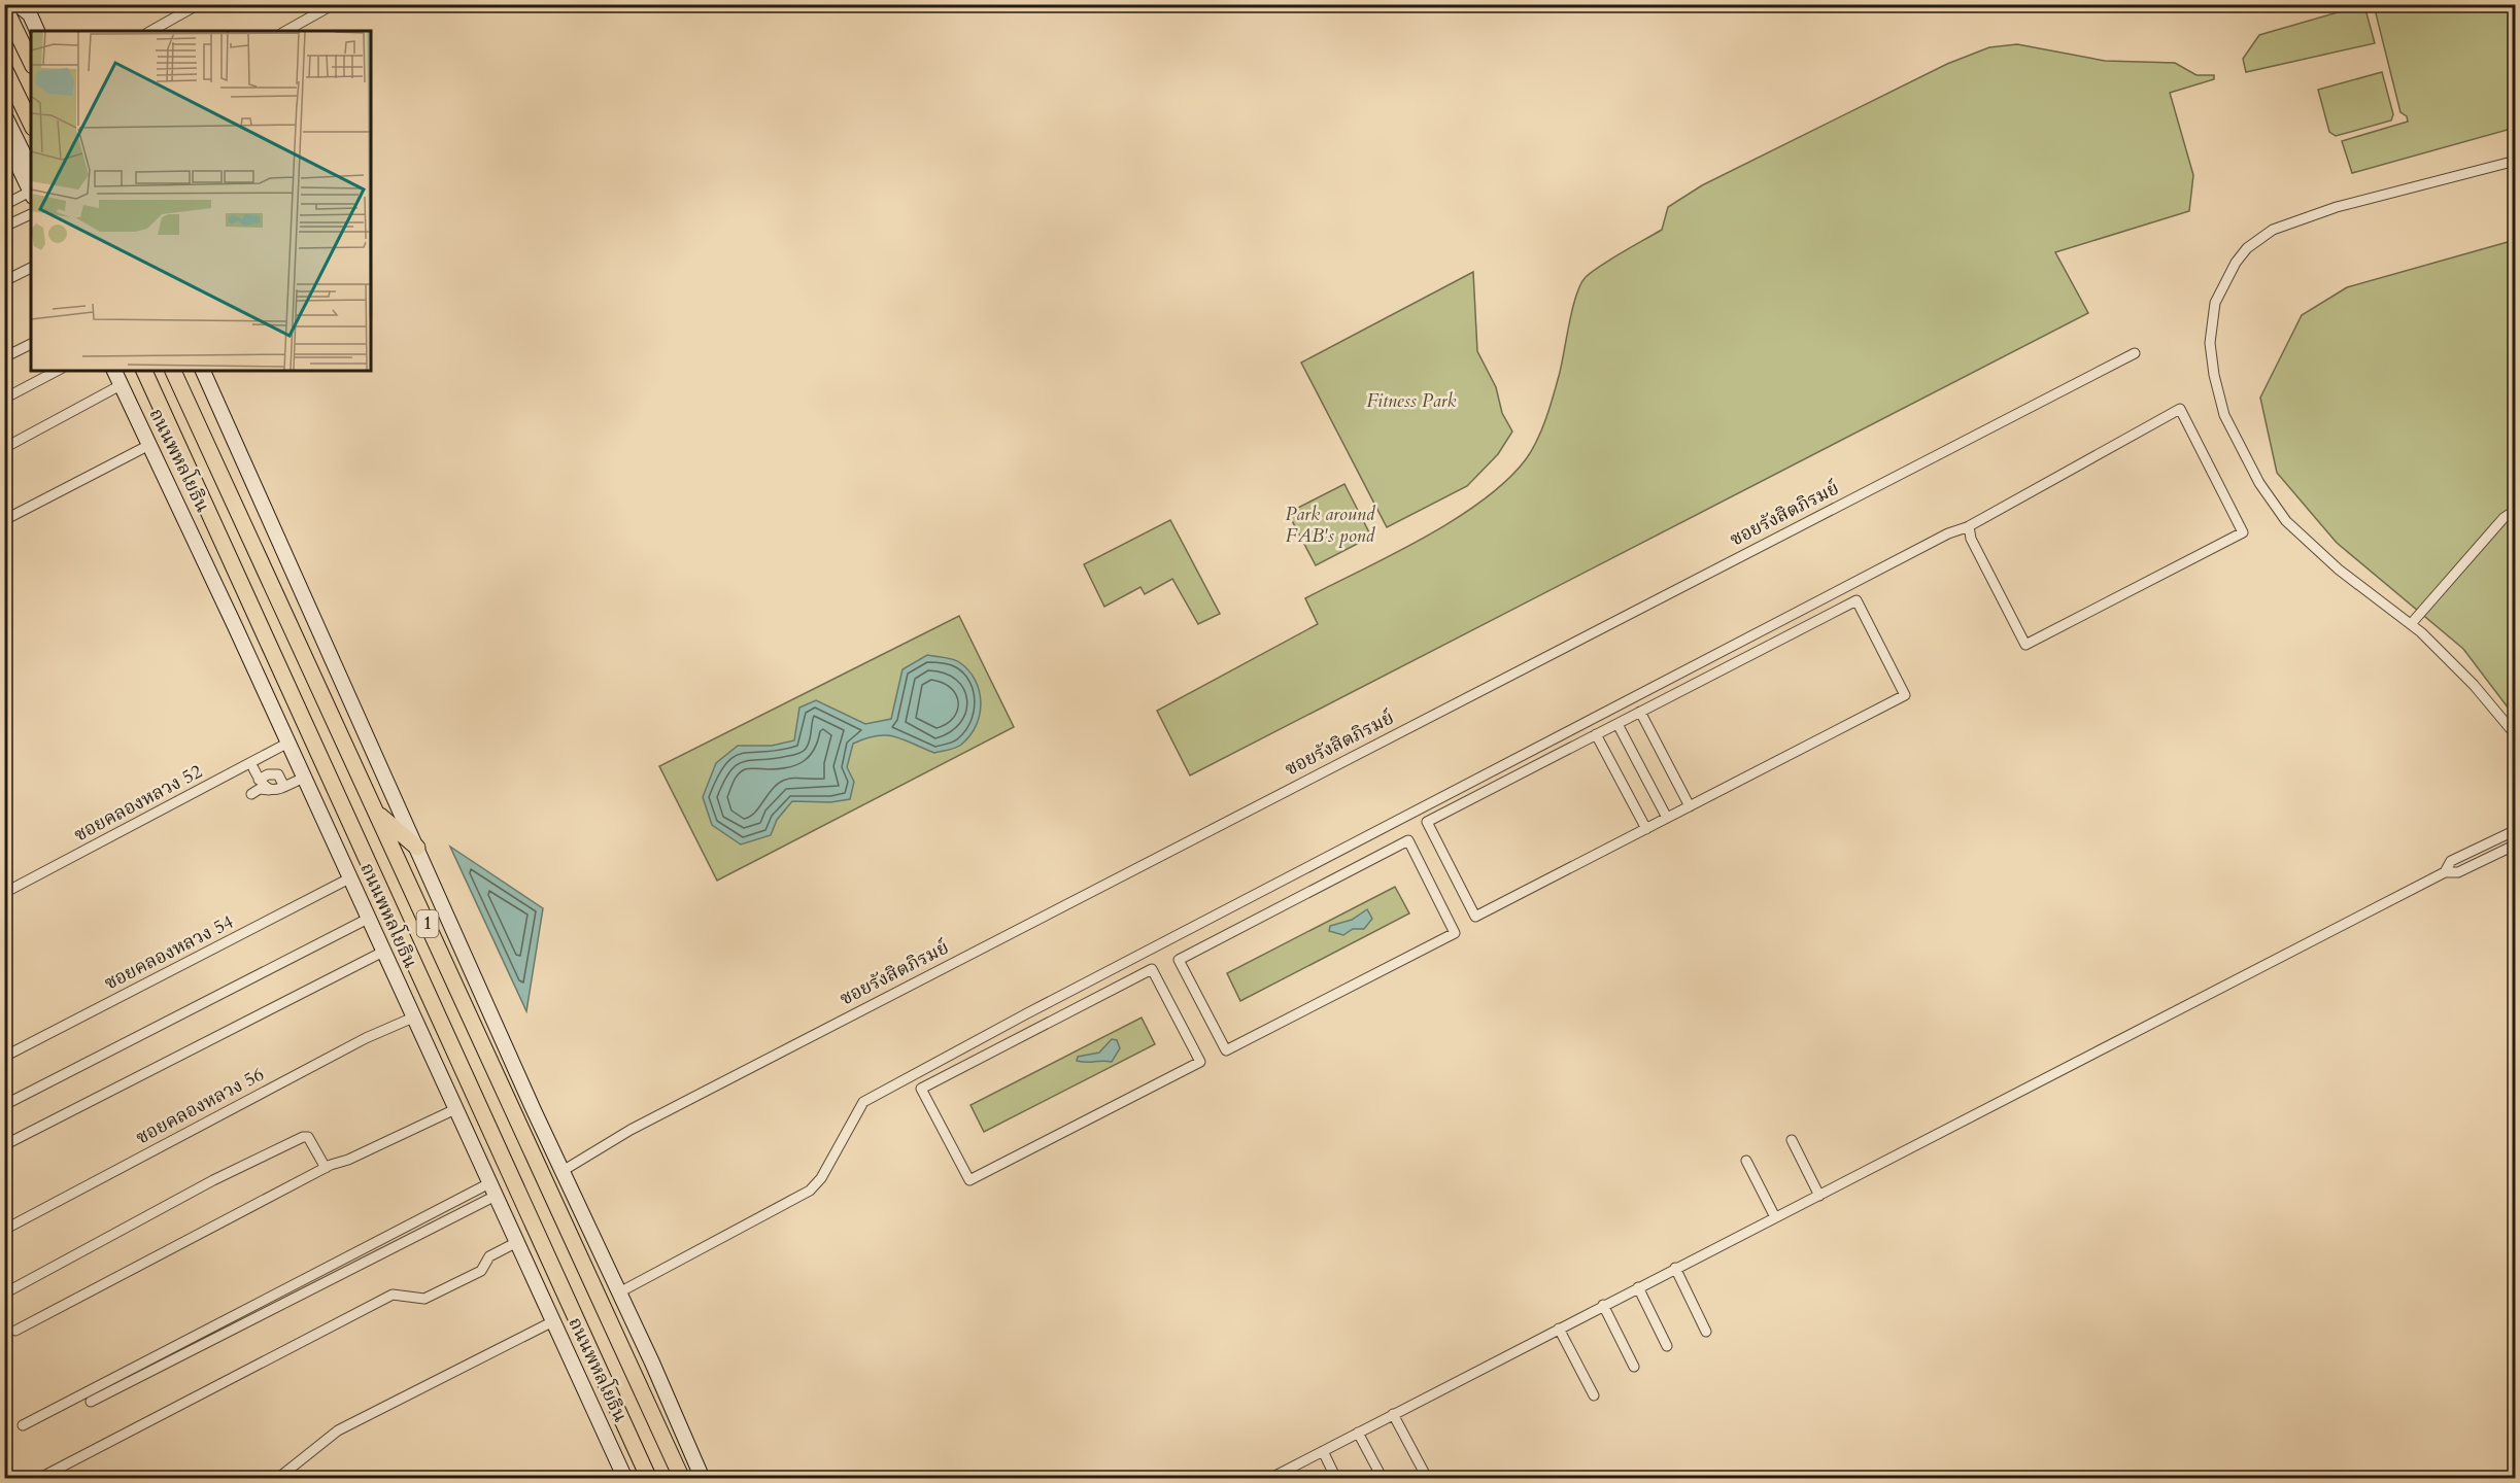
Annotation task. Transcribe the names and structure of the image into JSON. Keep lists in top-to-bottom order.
{
  "streets": {
    "highway": ["ถนนพหลโยธิน", "1"],
    "street": [
      "ซอยรังสิตภิรมย์",
      "ซอยคลองหลวง 52",
      "ซอยคลองหลวง 54",
      "ซอยคลองหลวง 56"
    ]
  },
  "crossings": [
    ["ถนนพหลโยธิน", "ซอยคลองหลวง 52"],
    ["ถนนพหลโยธิน", "ซอยคลองหลวง 54"],
    ["ถนนพหลโยธิน", "ซอยคลองหลวง 56"],
    ["ซอยรังสิตภิรมย์", "1"]
  ],
  "parks": ["Fitness Park", "Park around FAB's pond"]
}
